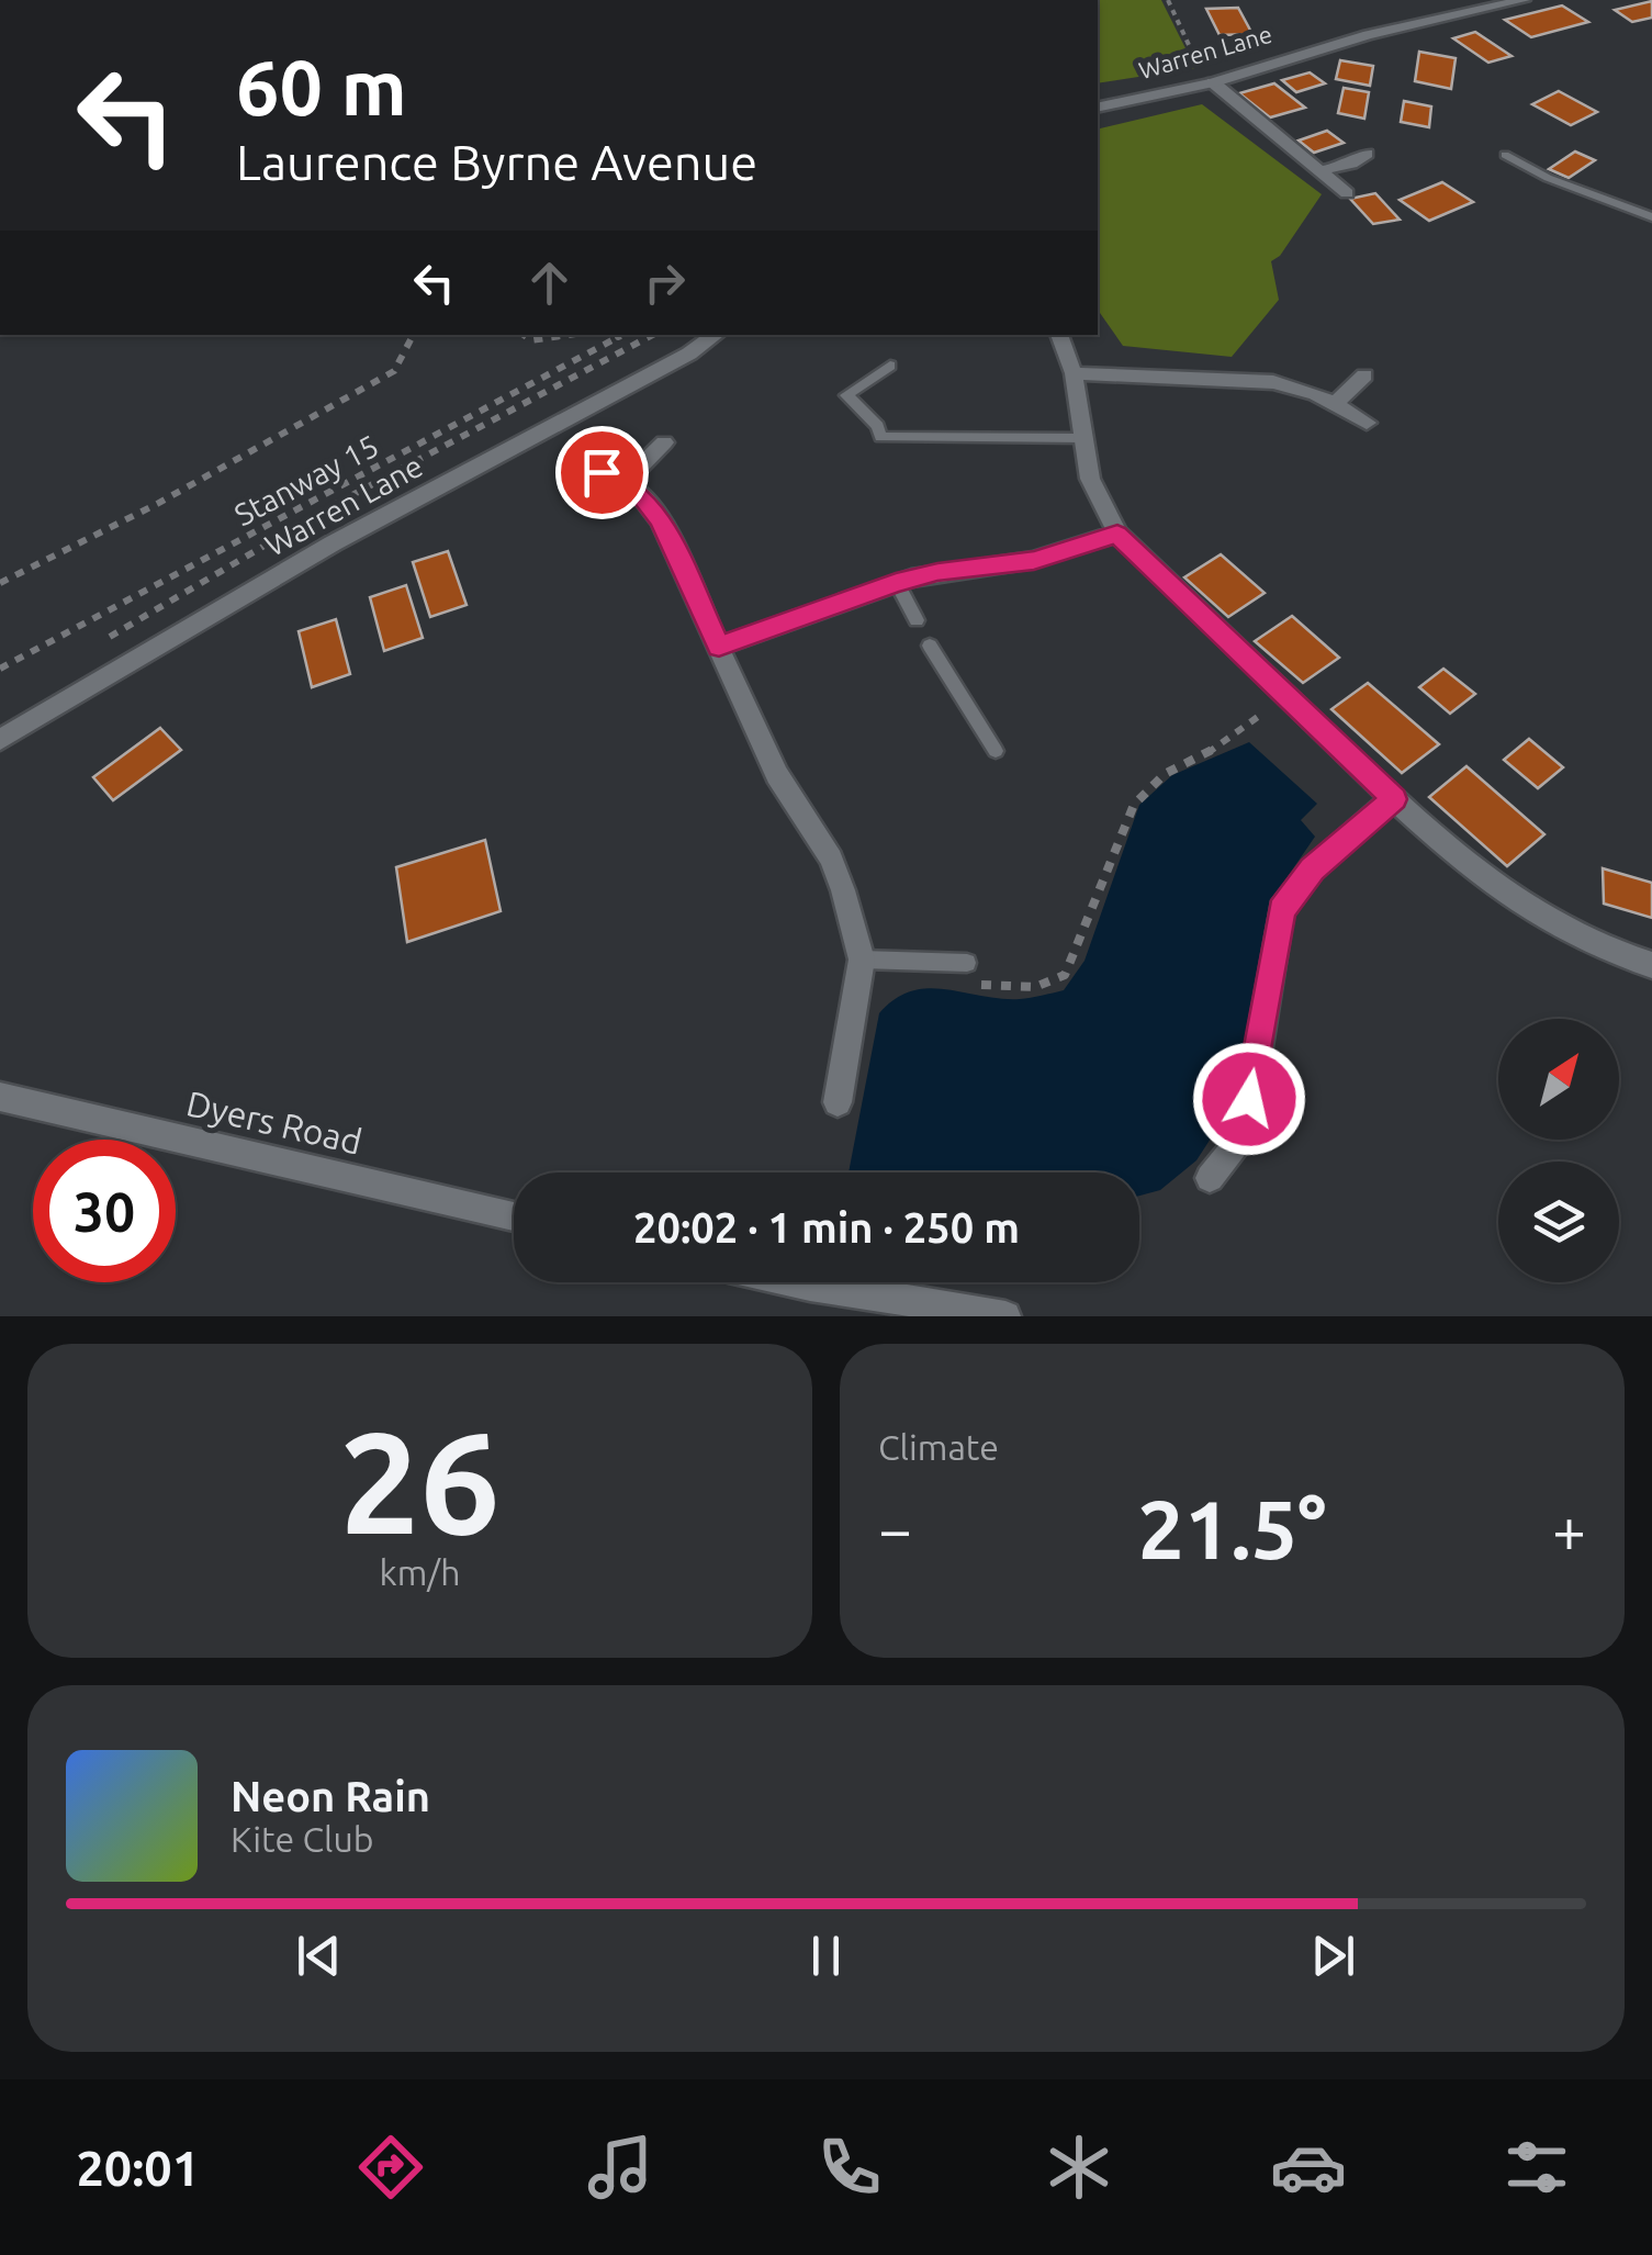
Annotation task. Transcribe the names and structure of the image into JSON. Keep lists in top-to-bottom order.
{
  "streets": {
    "street": ["Warren Lane", "Dyers Road"],
    "path": ["Stanway 15"]
  },
  "north": "top right",
  "page": {
    "turn": ["60 m", "Laurence Byrne Avenue"],
    "limit": "30",
    "trip": "20:02 · 1 min · 250 m",
    "tile": [
      ["26", "km/h"],
      "Climate"
    ],
    "heat": ["−", "21.5°", "+"],
    "song": ["Neon Rain", "Kite Club"],
    "tabs": "20:01"
  }
}
